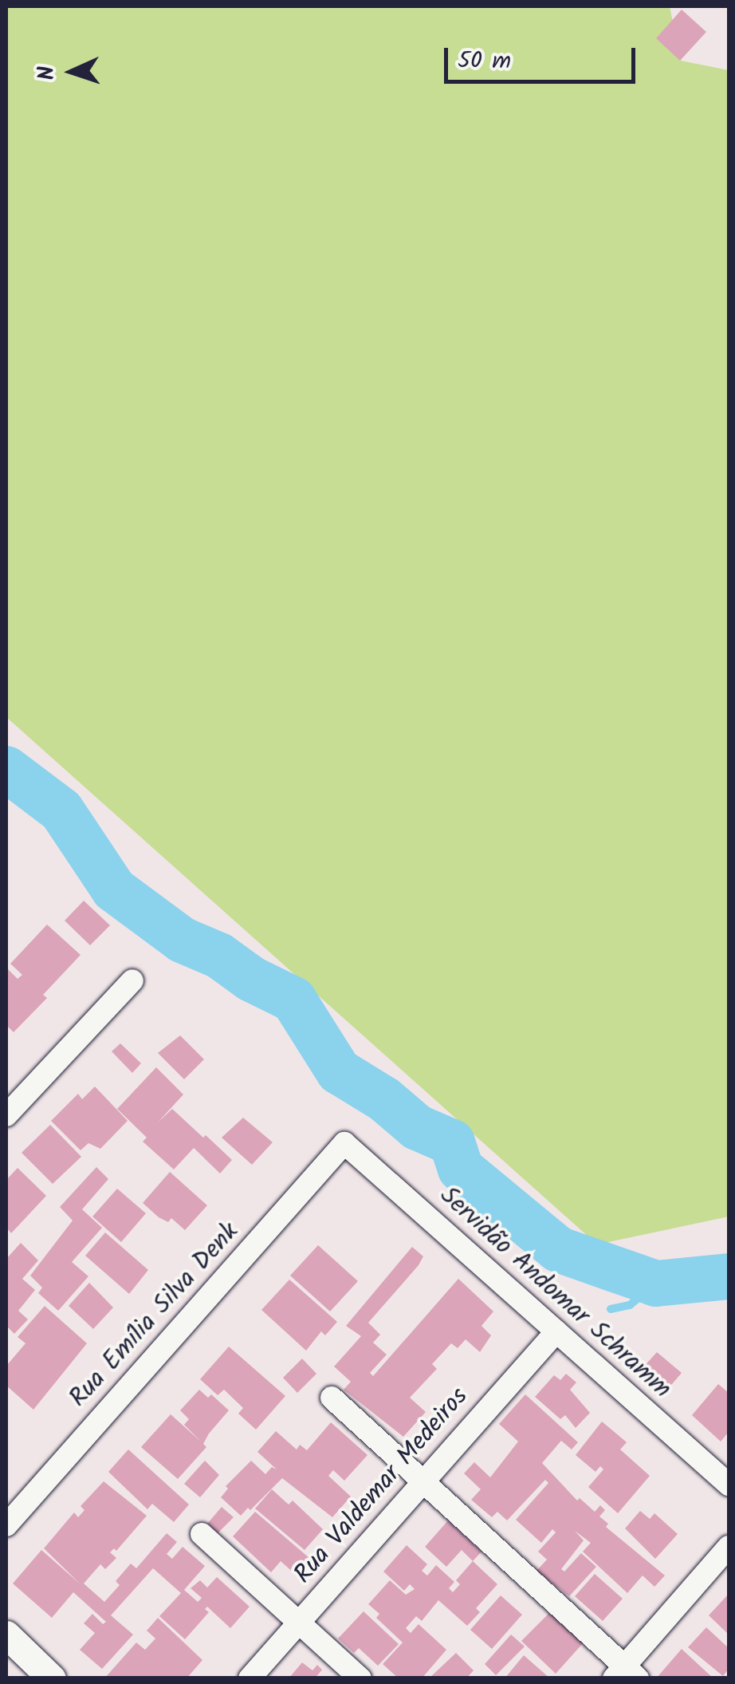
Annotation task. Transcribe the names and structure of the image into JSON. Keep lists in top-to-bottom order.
{
  "streets": {
    "street": ["Servidão Andomar Schramm", "Rua Emília Silva Denk", "Rua Valdemar Medeiros"]
  },
  "crossings": [
    ["Servidão Andomar Schramm", "Rua Emília Silva Denk"],
    ["Servidão Andomar Schramm", "Rua Valdemar Medeiros"]
  ],
  "scale_bar": "50 m",
  "north": "left"
}
